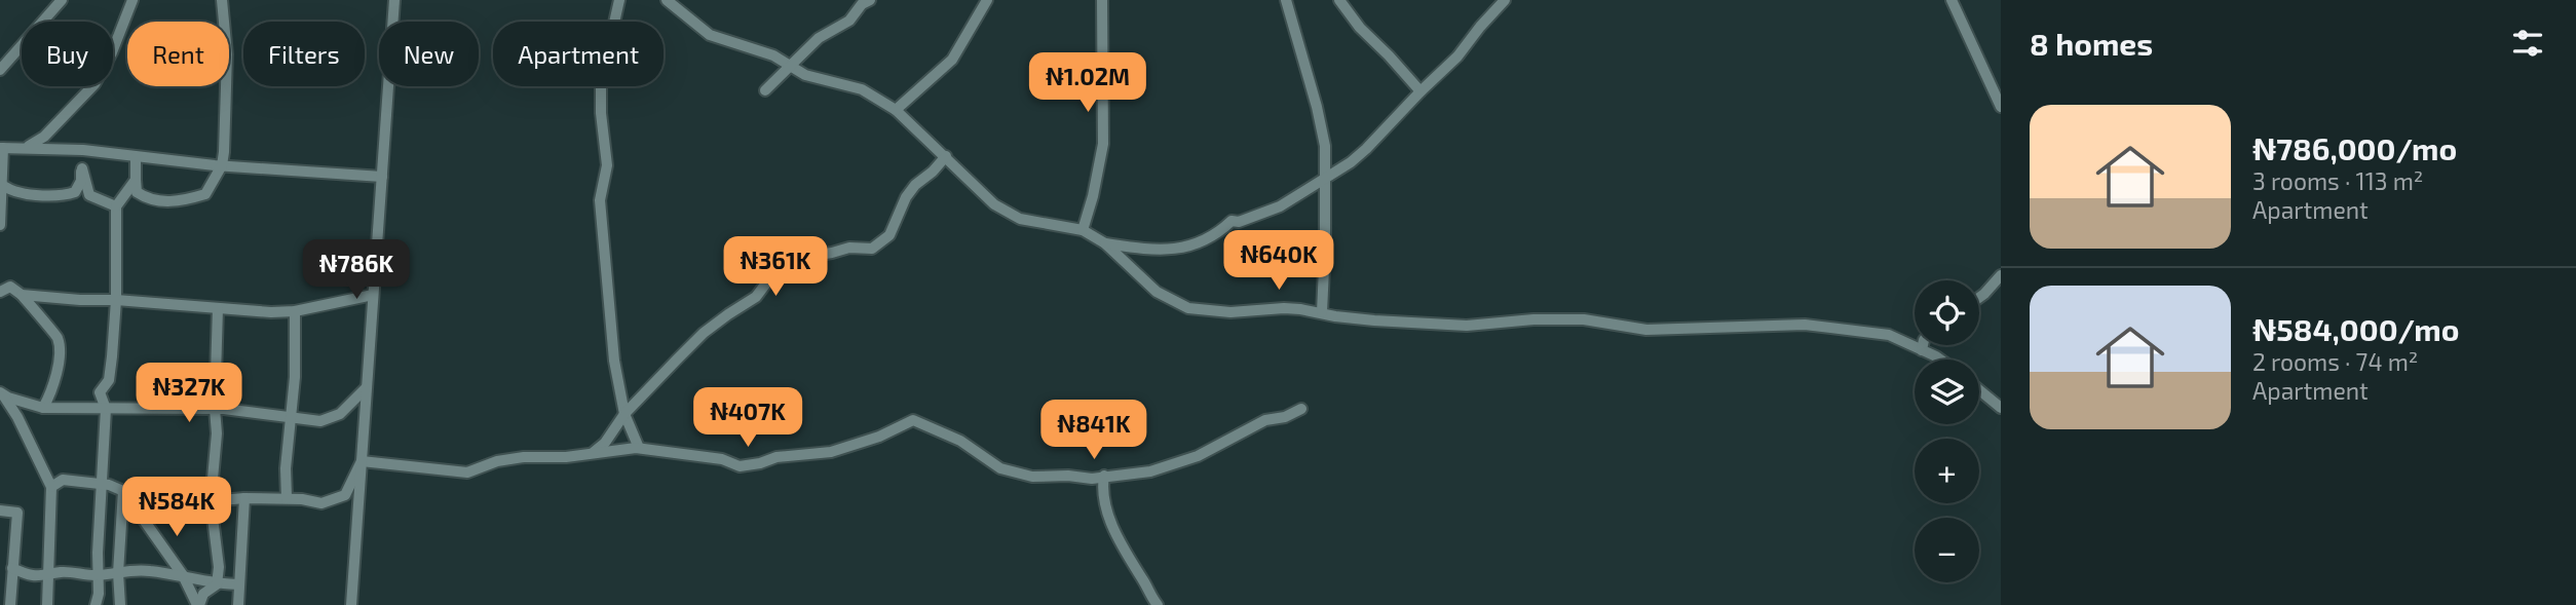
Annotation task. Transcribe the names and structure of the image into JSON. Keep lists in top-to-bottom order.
{
  "page": {
    "heading": "8 homes",
    "chip": [
      "Buy",
      "Rent",
      "Filters",
      "New",
      "Apartment"
    ],
    "price": [
      "₦1.02M",
      "₦640K",
      "₦361K",
      "₦786K",
      "₦327K",
      "₦407K",
      "₦841K",
      "₦584K"
    ],
    "list": [
      {
        "name": "₦786,000/mo",
        "note": "3 rooms · 113 m² · Apartment"
      },
      {
        "name": "₦584,000/mo",
        "note": "2 rooms · 74 m² · Apartment"
      }
    ],
    "map_buttons": ["+", "−"]
  }
}
